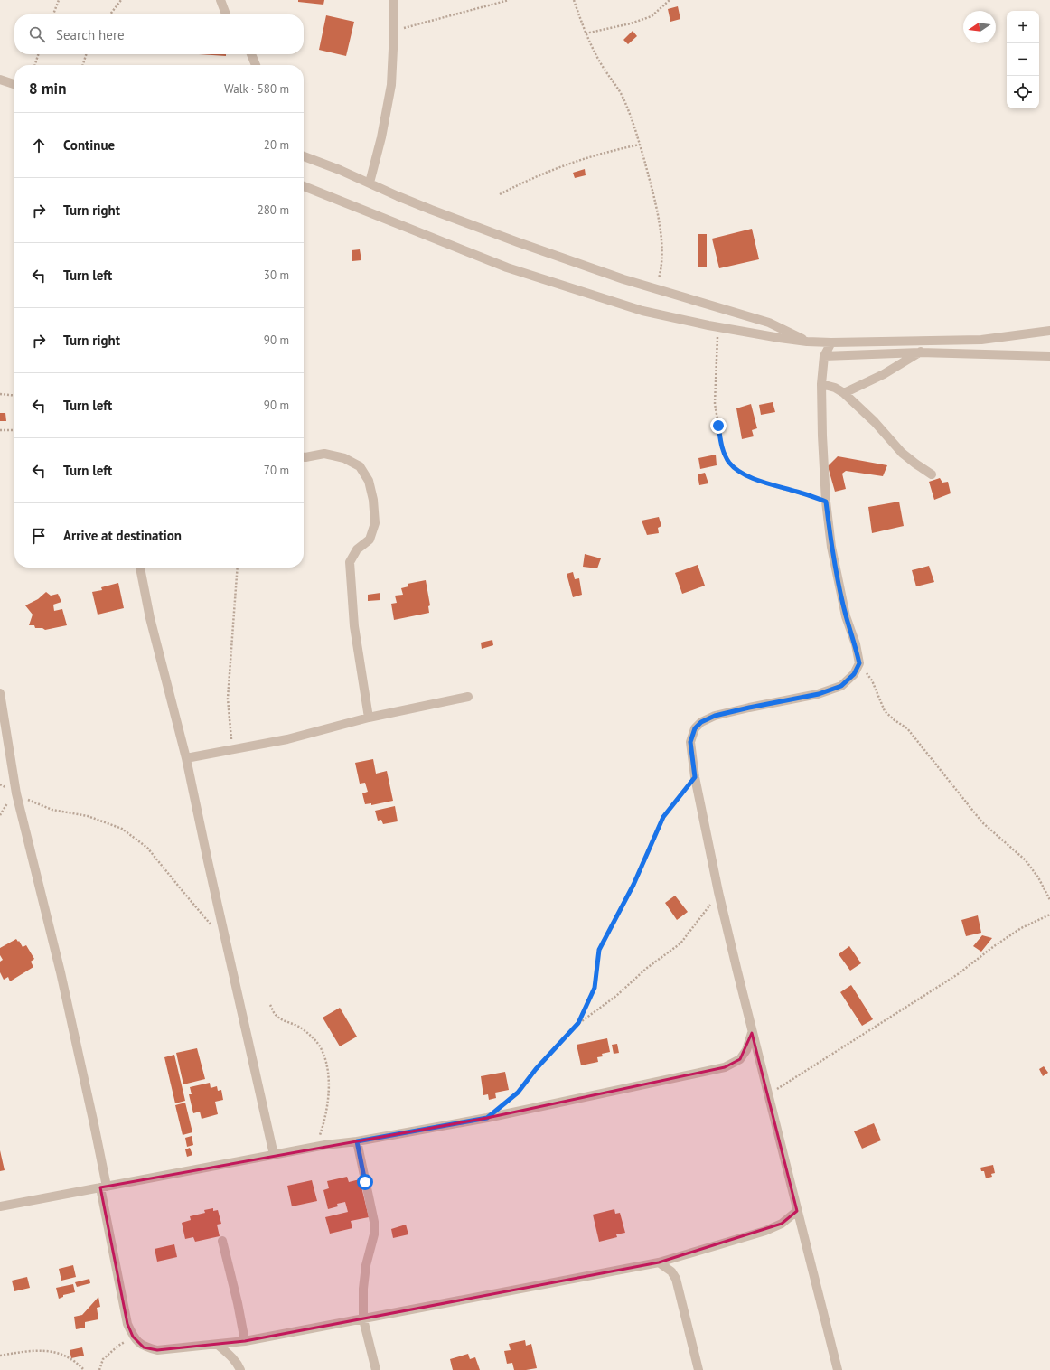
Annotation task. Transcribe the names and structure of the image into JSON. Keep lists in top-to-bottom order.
{
  "north": "left",
  "page": {
    "map_buttons": ["+", "−"],
    "search": "Search here",
    "heading": ["8 min", "Walk · 580 m"],
    "list": [
      ["Continue", "20 m"],
      ["Turn right", "280 m"],
      ["Turn left", "30 m"],
      ["Turn right", "90 m"],
      ["Turn left", "90 m"],
      ["Turn left", "70 m"],
      "Arrive at destination"
    ]
  }
}
